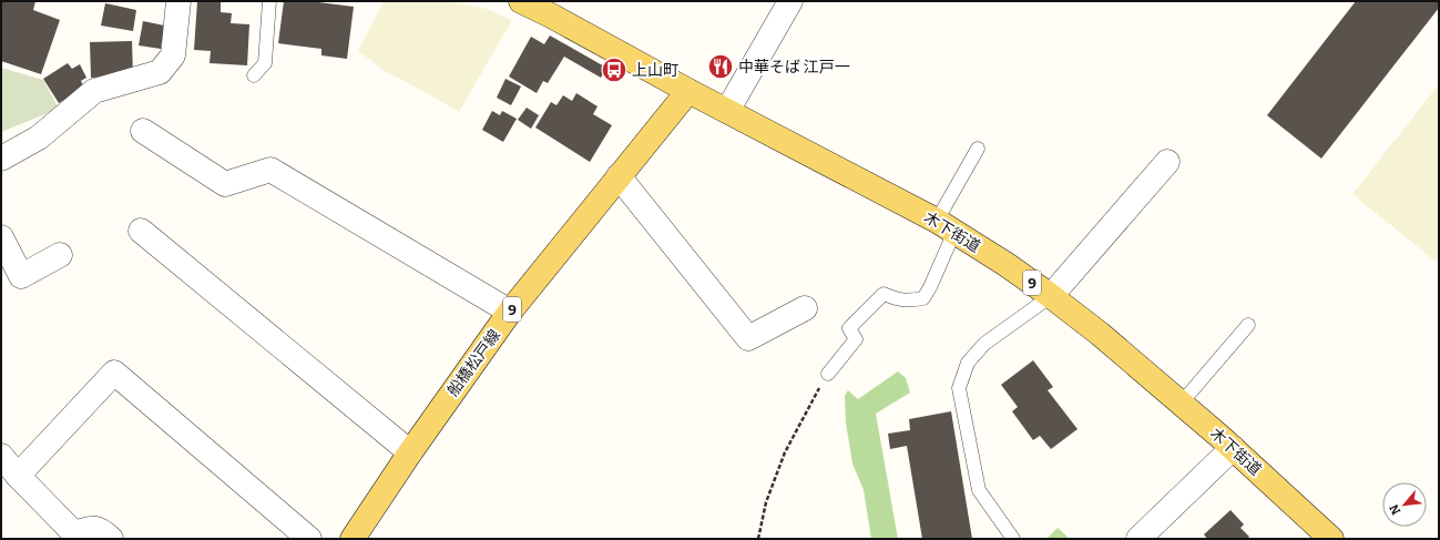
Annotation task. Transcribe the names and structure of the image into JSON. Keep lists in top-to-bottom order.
{
  "streets": {
    "main road": ["木下街道", "9", "船橋松戸線"]
  },
  "crossings": [
    ["木下街道", "船橋松戸線"]
  ],
  "places": {
    "restaurant": ["中華そば 江戸一"],
    "bus stop": ["上山町"]
  },
  "north": "bottom left"
}
